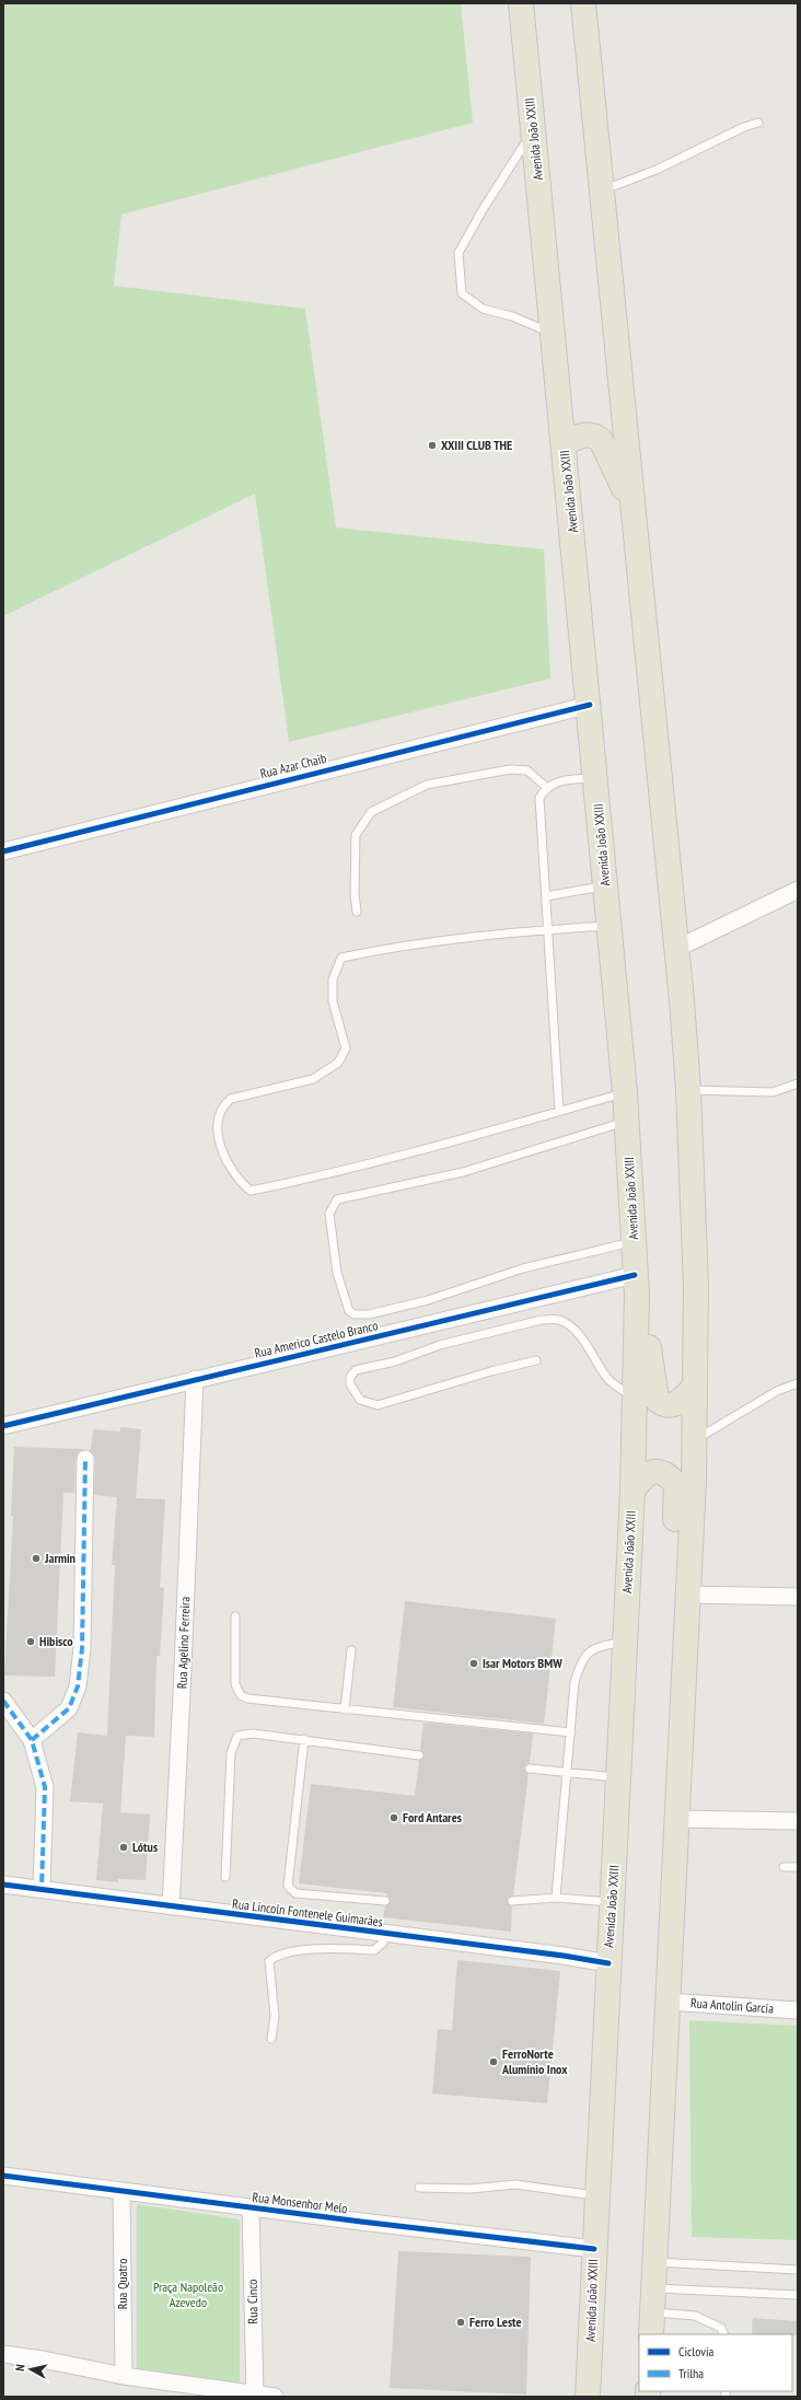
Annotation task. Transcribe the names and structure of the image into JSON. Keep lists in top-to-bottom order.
{
  "streets": {
    "main road": ["Avenida João XXIII"],
    "street": [
      "Rua Azar Chaib",
      "Rua Americo Castelo Branco",
      "Rua Agelino Ferreira",
      "Rua Lincoln Fontenele Guimarães",
      "Rua Antolin Garcia",
      "Rua Monsenhor Melo",
      "Rua Quatro",
      "Rua Cinco"
    ]
  },
  "crossings": [
    ["Avenida João XXIII", "Rua Azar Chaib"],
    ["Avenida João XXIII", "Rua Americo Castelo Branco"],
    ["Avenida João XXIII", "Rua Lincoln Fontenele Guimarães"],
    ["Avenida João XXIII", "Rua Monsenhor Melo"],
    ["Rua Americo Castelo Branco", "Rua Agelino Ferreira"],
    ["Rua Agelino Ferreira", "Rua Lincoln Fontenele Guimarães"],
    ["Rua Monsenhor Melo", "Rua Quatro"],
    ["Rua Monsenhor Melo", "Rua Cinco"]
  ],
  "parks": ["Praça Napoleão Azevedo"],
  "places": [
    "XXIII CLUB THE",
    "Jarmin",
    "Hibisco",
    "Isar Motors BMW",
    "Ford Antares",
    "Lótus",
    "FerroNorte Alumínio Inox",
    "Ferro Leste"
  ],
  "legend": ["Ciclovia", "Trilha"],
  "north": "left"
}
